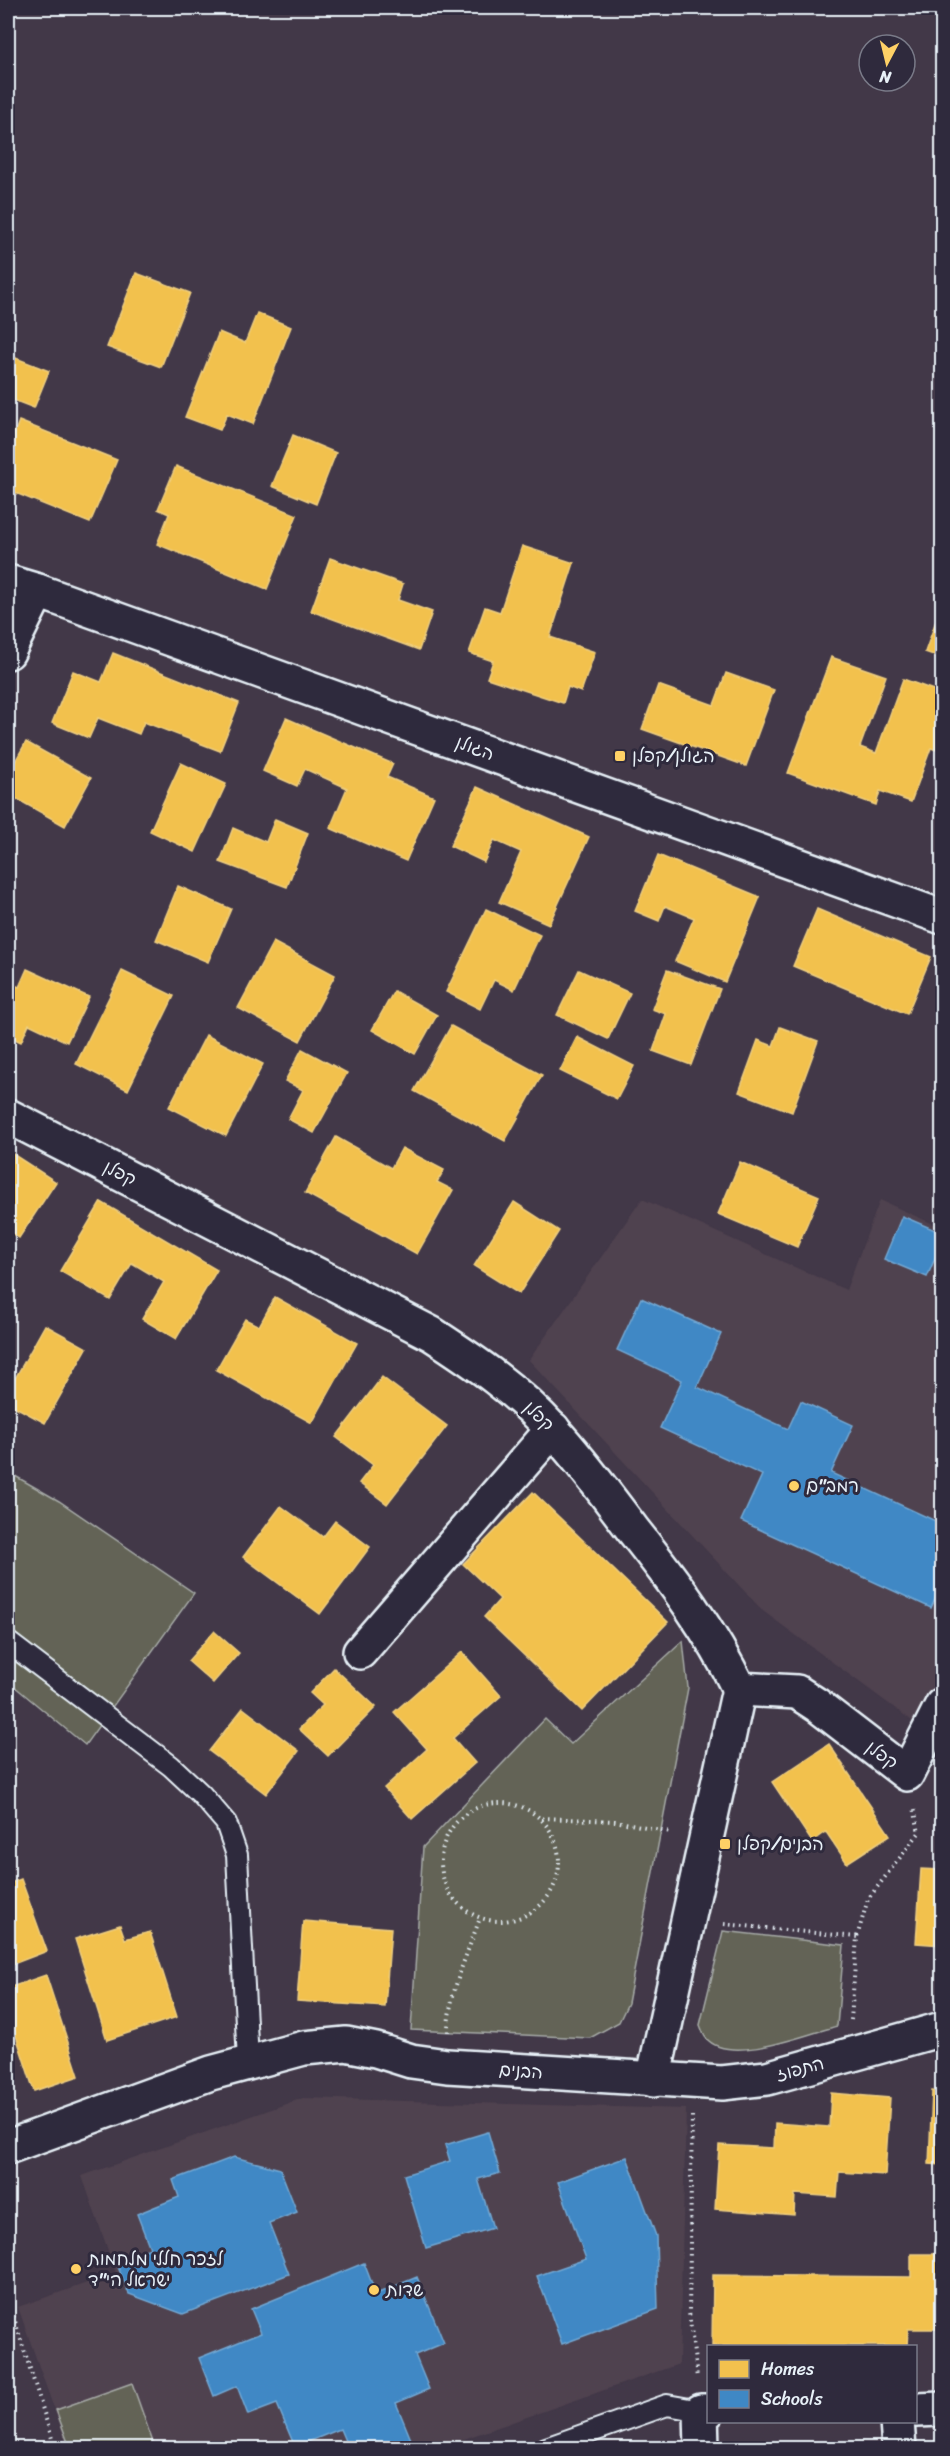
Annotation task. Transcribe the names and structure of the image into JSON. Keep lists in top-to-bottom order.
{
  "streets": {
    "street": [
      "הגולן",
      "קפלן",
      "התפוז",
      "הבנים"
    ]
  },
  "crossings": [
    ["התפוז", "הבנים"]
  ],
  "places": {
    "transit": ["הגולן/קפלן", "הבנים/קפלן"],
    "other": ["רמב\"ם", "לזכר חללי מלחמות ישראל הי\"ד", "שדות"]
  },
  "legend": ["Homes", "Schools"],
  "north": "bottom"
}
